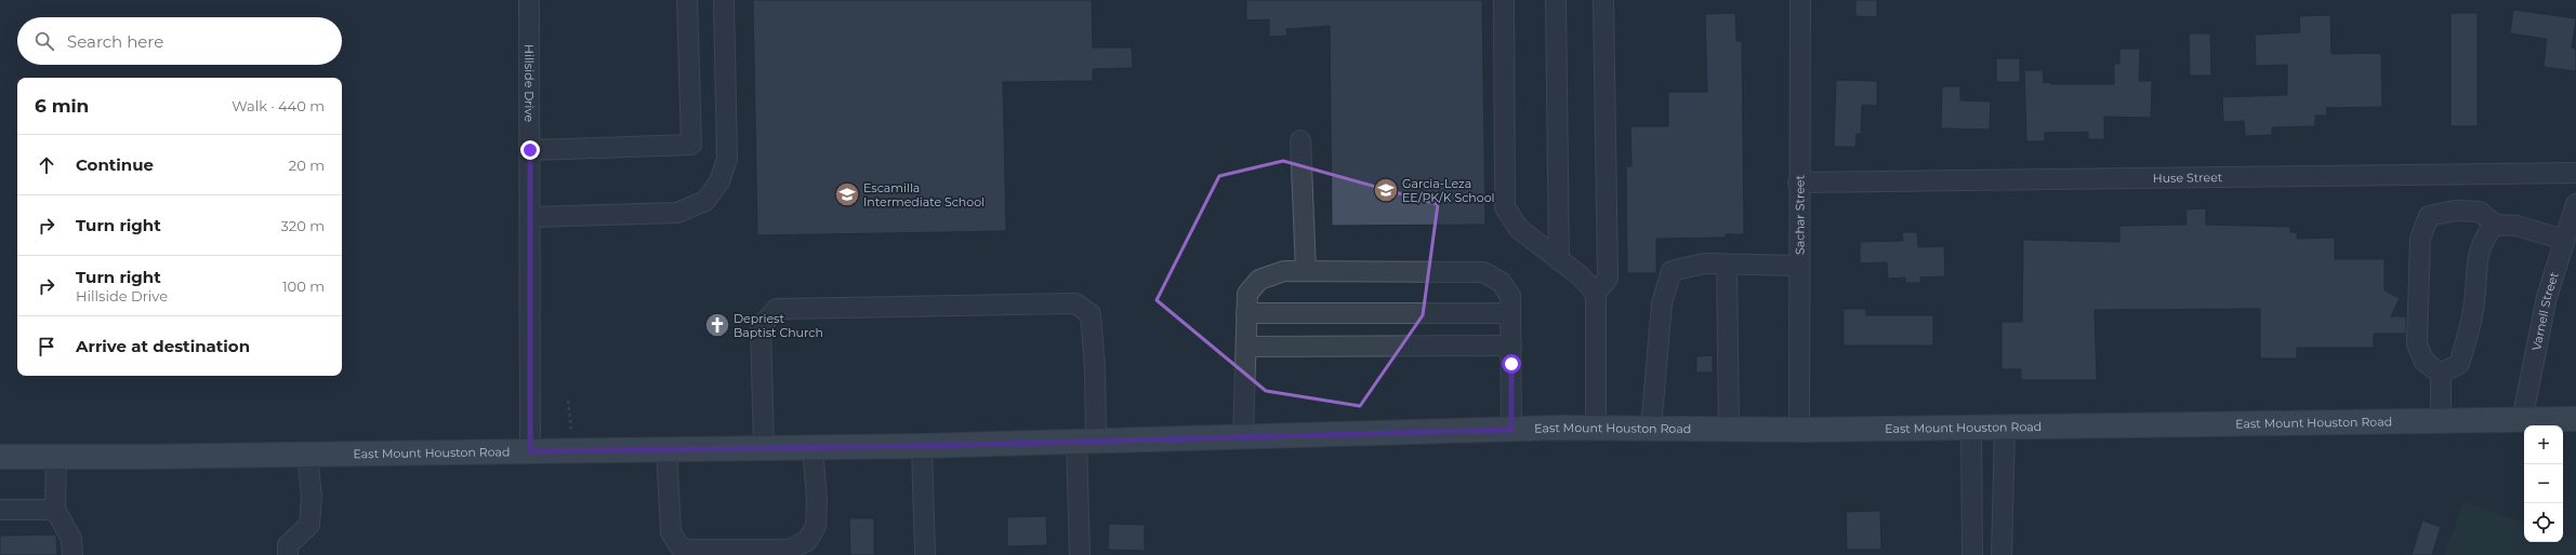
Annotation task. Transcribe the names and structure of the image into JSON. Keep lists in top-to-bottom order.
{
  "streets": {
    "main road": ["East Mount Houston Road"],
    "street": [
      "Hillside Drive",
      "Huse Street",
      "Sachar Street",
      "Varnell Street"
    ]
  },
  "crossings": [
    ["Hillside Drive", "East Mount Houston Road"],
    ["Huse Street", "Sachar Street"],
    ["Sachar Street", "East Mount Houston Road"],
    ["Varnell Street", "East Mount Houston Road"]
  ],
  "places": {
    "school or university": ["Garcia-Leza EE/PK/K School", "Escamilla Intermediate School"],
    "church": ["Depriest Baptist Church"]
  },
  "page": {
    "search": "Search here",
    "heading": ["6 min", "Walk · 440 m"],
    "list": [
      ["Continue", "20 m"],
      ["Turn right", "320 m"],
      ["Turn right", "Hillside Drive", "100 m"],
      "Arrive at destination"
    ],
    "map_buttons": ["+", "−"]
  }
}
